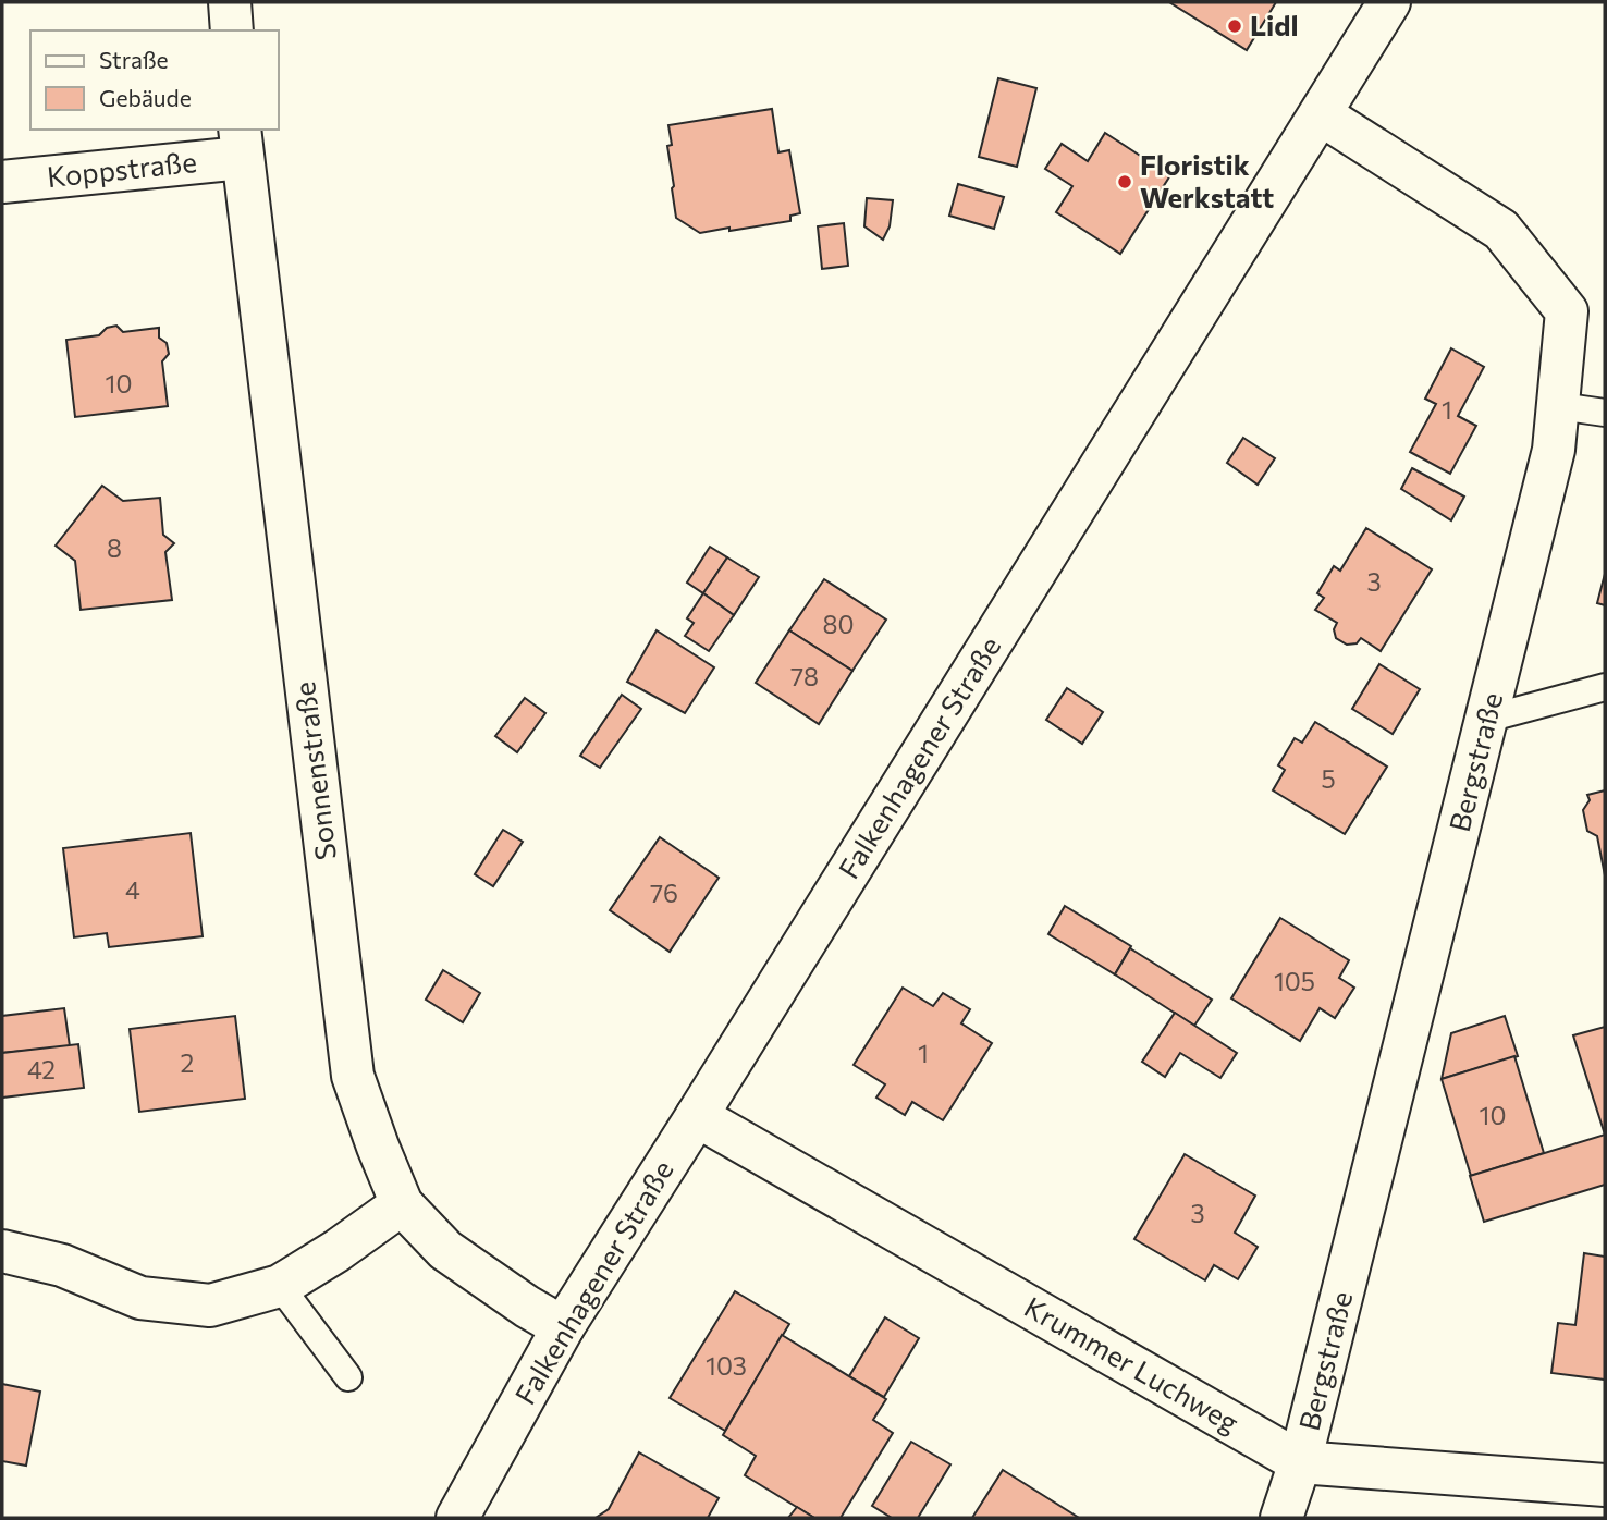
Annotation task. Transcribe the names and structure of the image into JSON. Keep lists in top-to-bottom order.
{
  "streets": {
    "street": [
      "Koppstraße",
      "Falkenhagener Straße",
      "Bergstraße",
      "Sonnenstraße",
      "Krummer Luchweg"
    ]
  },
  "crossings": [
    ["Koppstraße", "Sonnenstraße"],
    ["Falkenhagener Straße", "Bergstraße"],
    ["Falkenhagener Straße", "Sonnenstraße"],
    ["Falkenhagener Straße", "Krummer Luchweg"],
    ["Bergstraße", "Krummer Luchweg"]
  ],
  "places": ["Lidl", "Floristik Werkstatt"],
  "house_numbers": [
    "10",
    "1",
    "8",
    "3",
    "80",
    "78",
    "5",
    "4",
    "76",
    "105",
    "1",
    "2",
    "42",
    "10",
    "3",
    "103"
  ],
  "legend": ["Straße", "Gebäude"]
}
